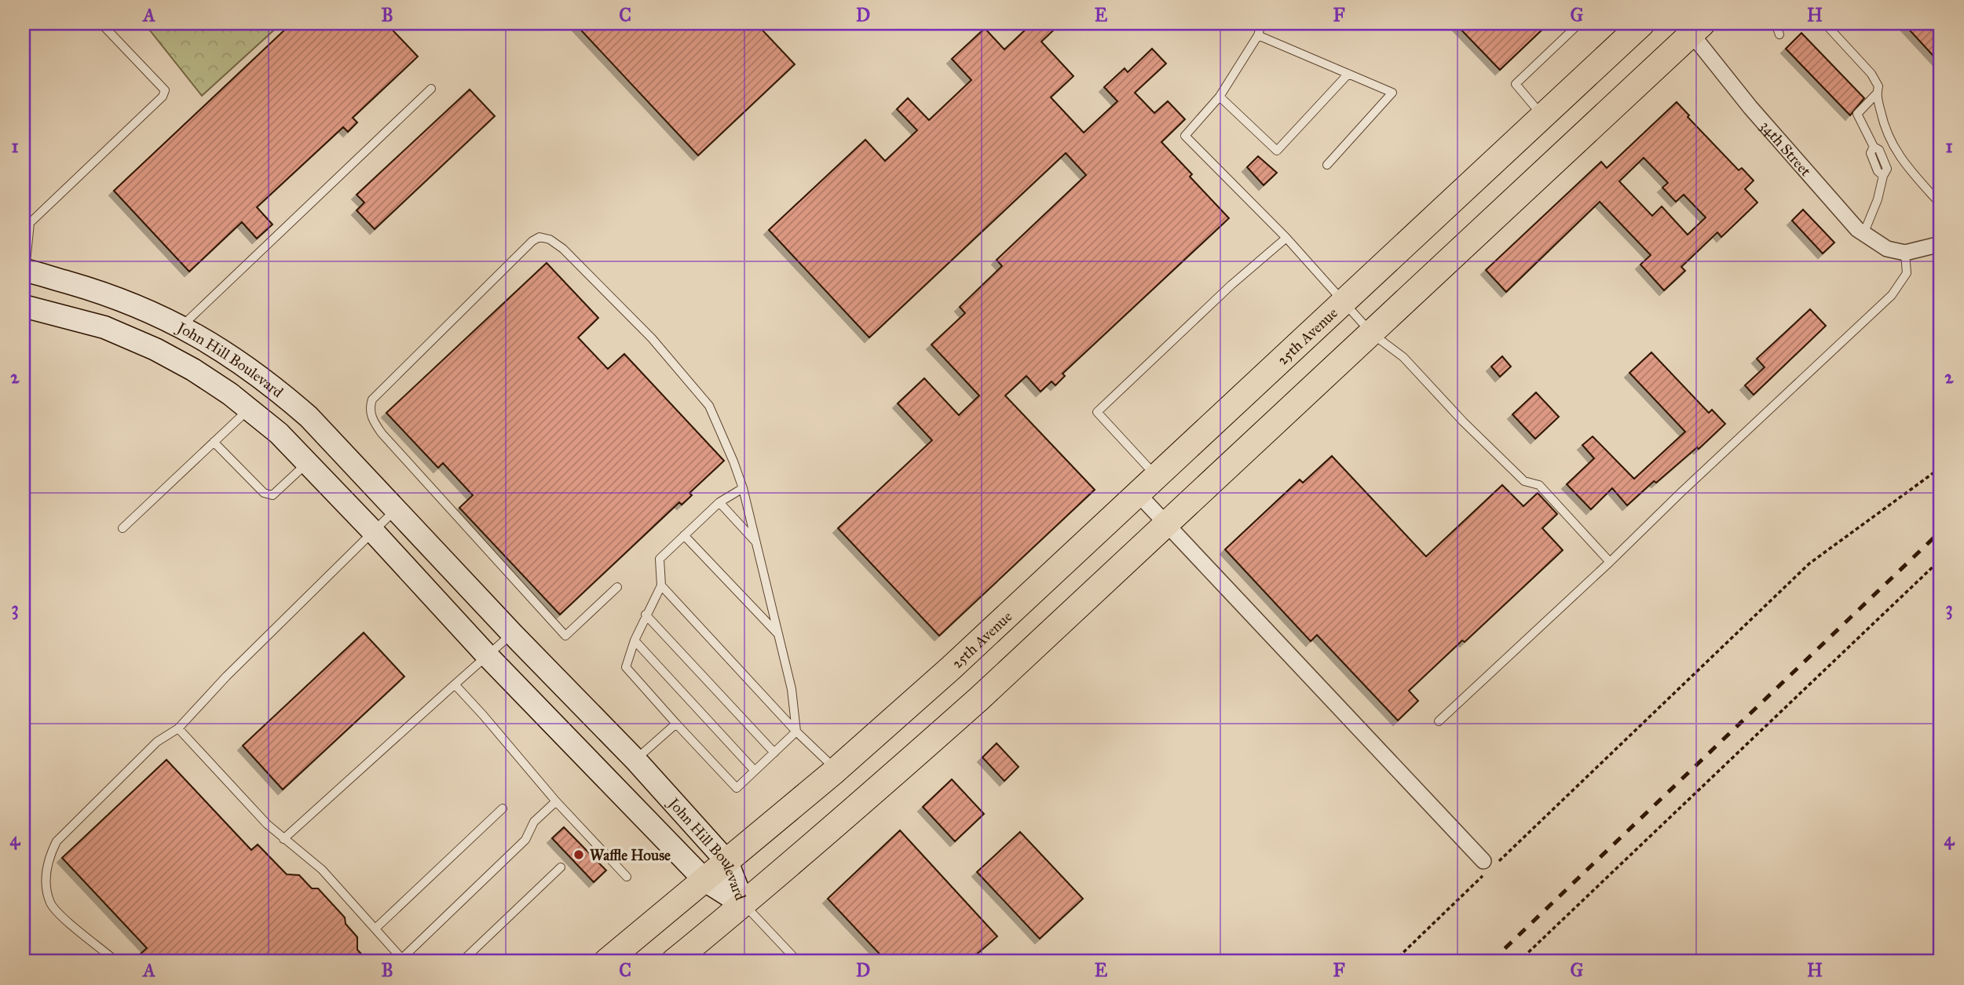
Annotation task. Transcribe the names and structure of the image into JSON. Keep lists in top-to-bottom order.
{
  "streets": {
    "main road": ["25th Avenue"],
    "street": ["34th Street", "John Hill Boulevard"]
  },
  "crossings": [
    ["25th Avenue", "John Hill Boulevard"]
  ],
  "places": ["Waffle House"],
  "grid": {
    "columns": [
      "A",
      "B",
      "C",
      "D",
      "E",
      "F",
      "G",
      "H"
    ],
    "rows": [
      "1",
      "2",
      "3",
      "4"
    ]
  }
}
